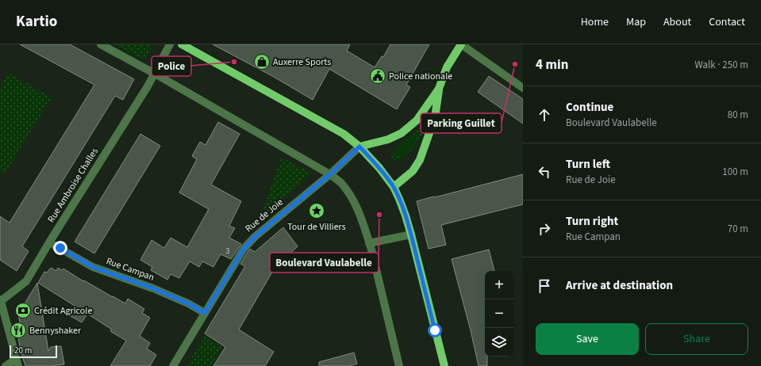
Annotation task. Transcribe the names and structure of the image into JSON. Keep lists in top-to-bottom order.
{
  "streets": {
    "street": ["Rue Ambroise Challes", "Rue de Joie", "Rue Campan"]
  },
  "crossings": [
    ["Rue Ambroise Challes", "Rue Campan"],
    ["Rue de Joie", "Rue Campan"]
  ],
  "places": {
    "other": ["Police", "Parking Guillet", "Boulevard Vaulabelle"],
    "shop": ["Auxerre Sports"],
    "public building": ["Police nationale"],
    "place": ["Tour de Villiers"],
    "bank": ["Crédit Agricole"],
    "restaurant": ["Bennyshaker"]
  },
  "house_numbers": ["3"],
  "scale_bar": "20 m",
  "page": {
    "header": "Kartio",
    "nav": [
      "Home",
      "Map",
      "About",
      "Contact"
    ],
    "heading": ["4 min", "Walk · 250 m"],
    "list": [
      ["Continue", "Boulevard Vaulabelle", "80 m"],
      ["Turn left", "Rue de Joie", "100 m"],
      ["Turn right", "Rue Campan", "70 m"],
      "Arrive at destination"
    ],
    "map_buttons": ["+", "−"],
    "buttons": ["Save", "Share"],
    "scale": "20 m"
  }
}
